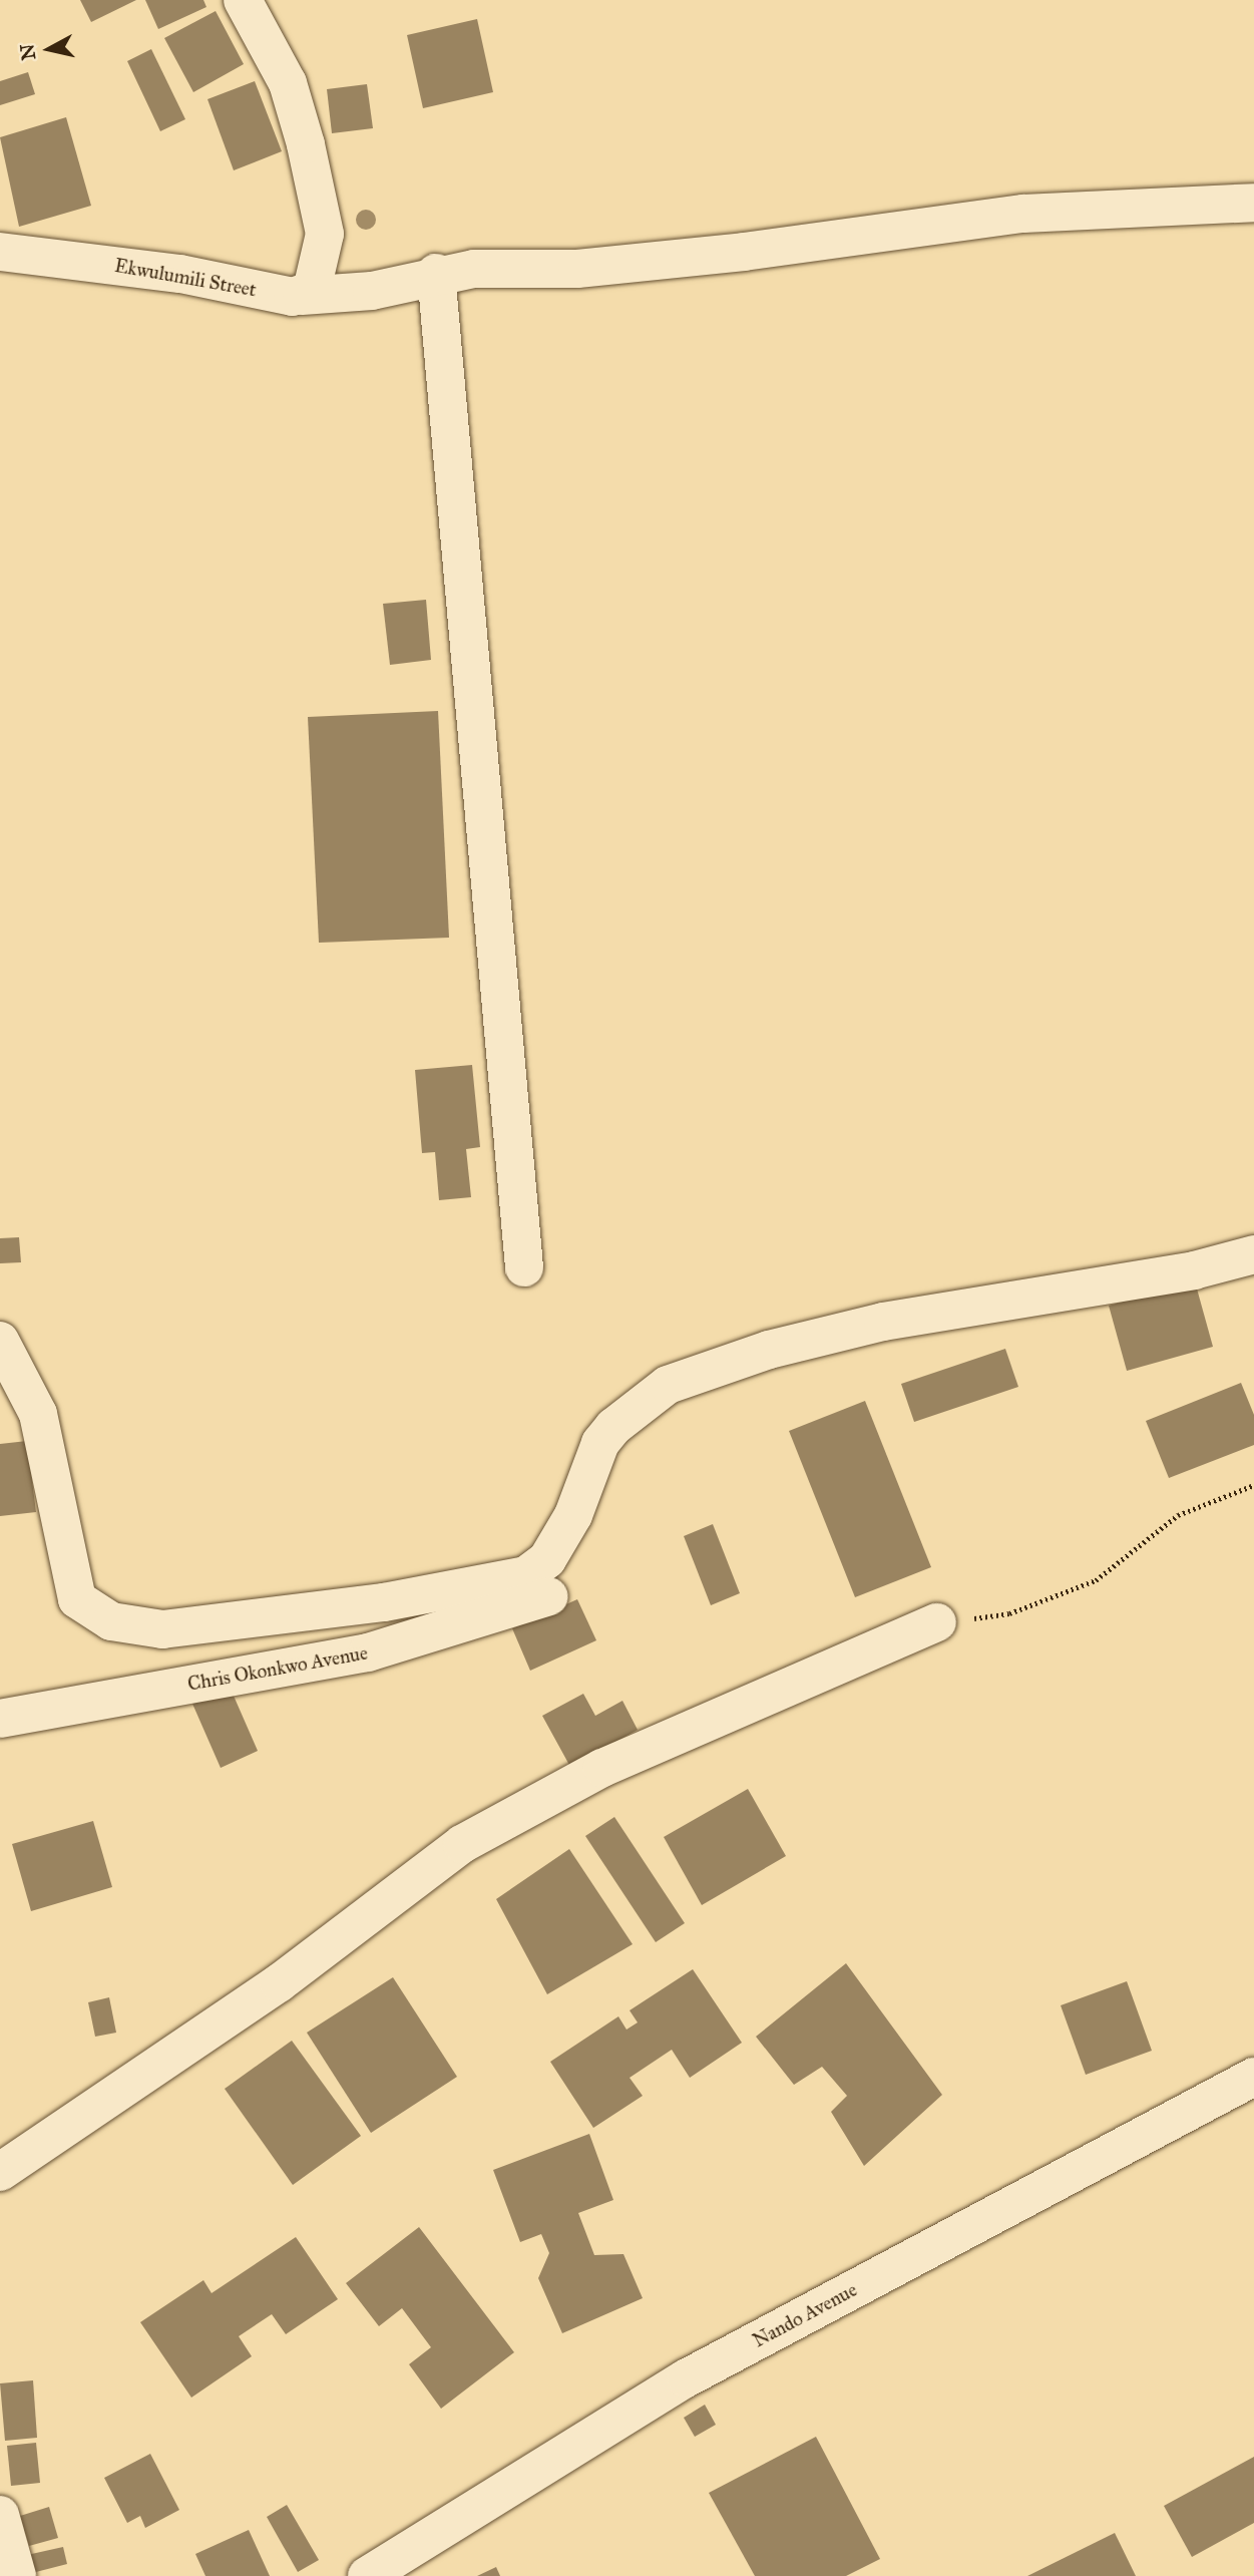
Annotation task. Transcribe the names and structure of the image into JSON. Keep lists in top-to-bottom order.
{
  "streets": {
    "street": ["Ekwulumili Street", "Chris Okonkwo Avenue", "Nando Avenue"]
  },
  "north": "left"
}
